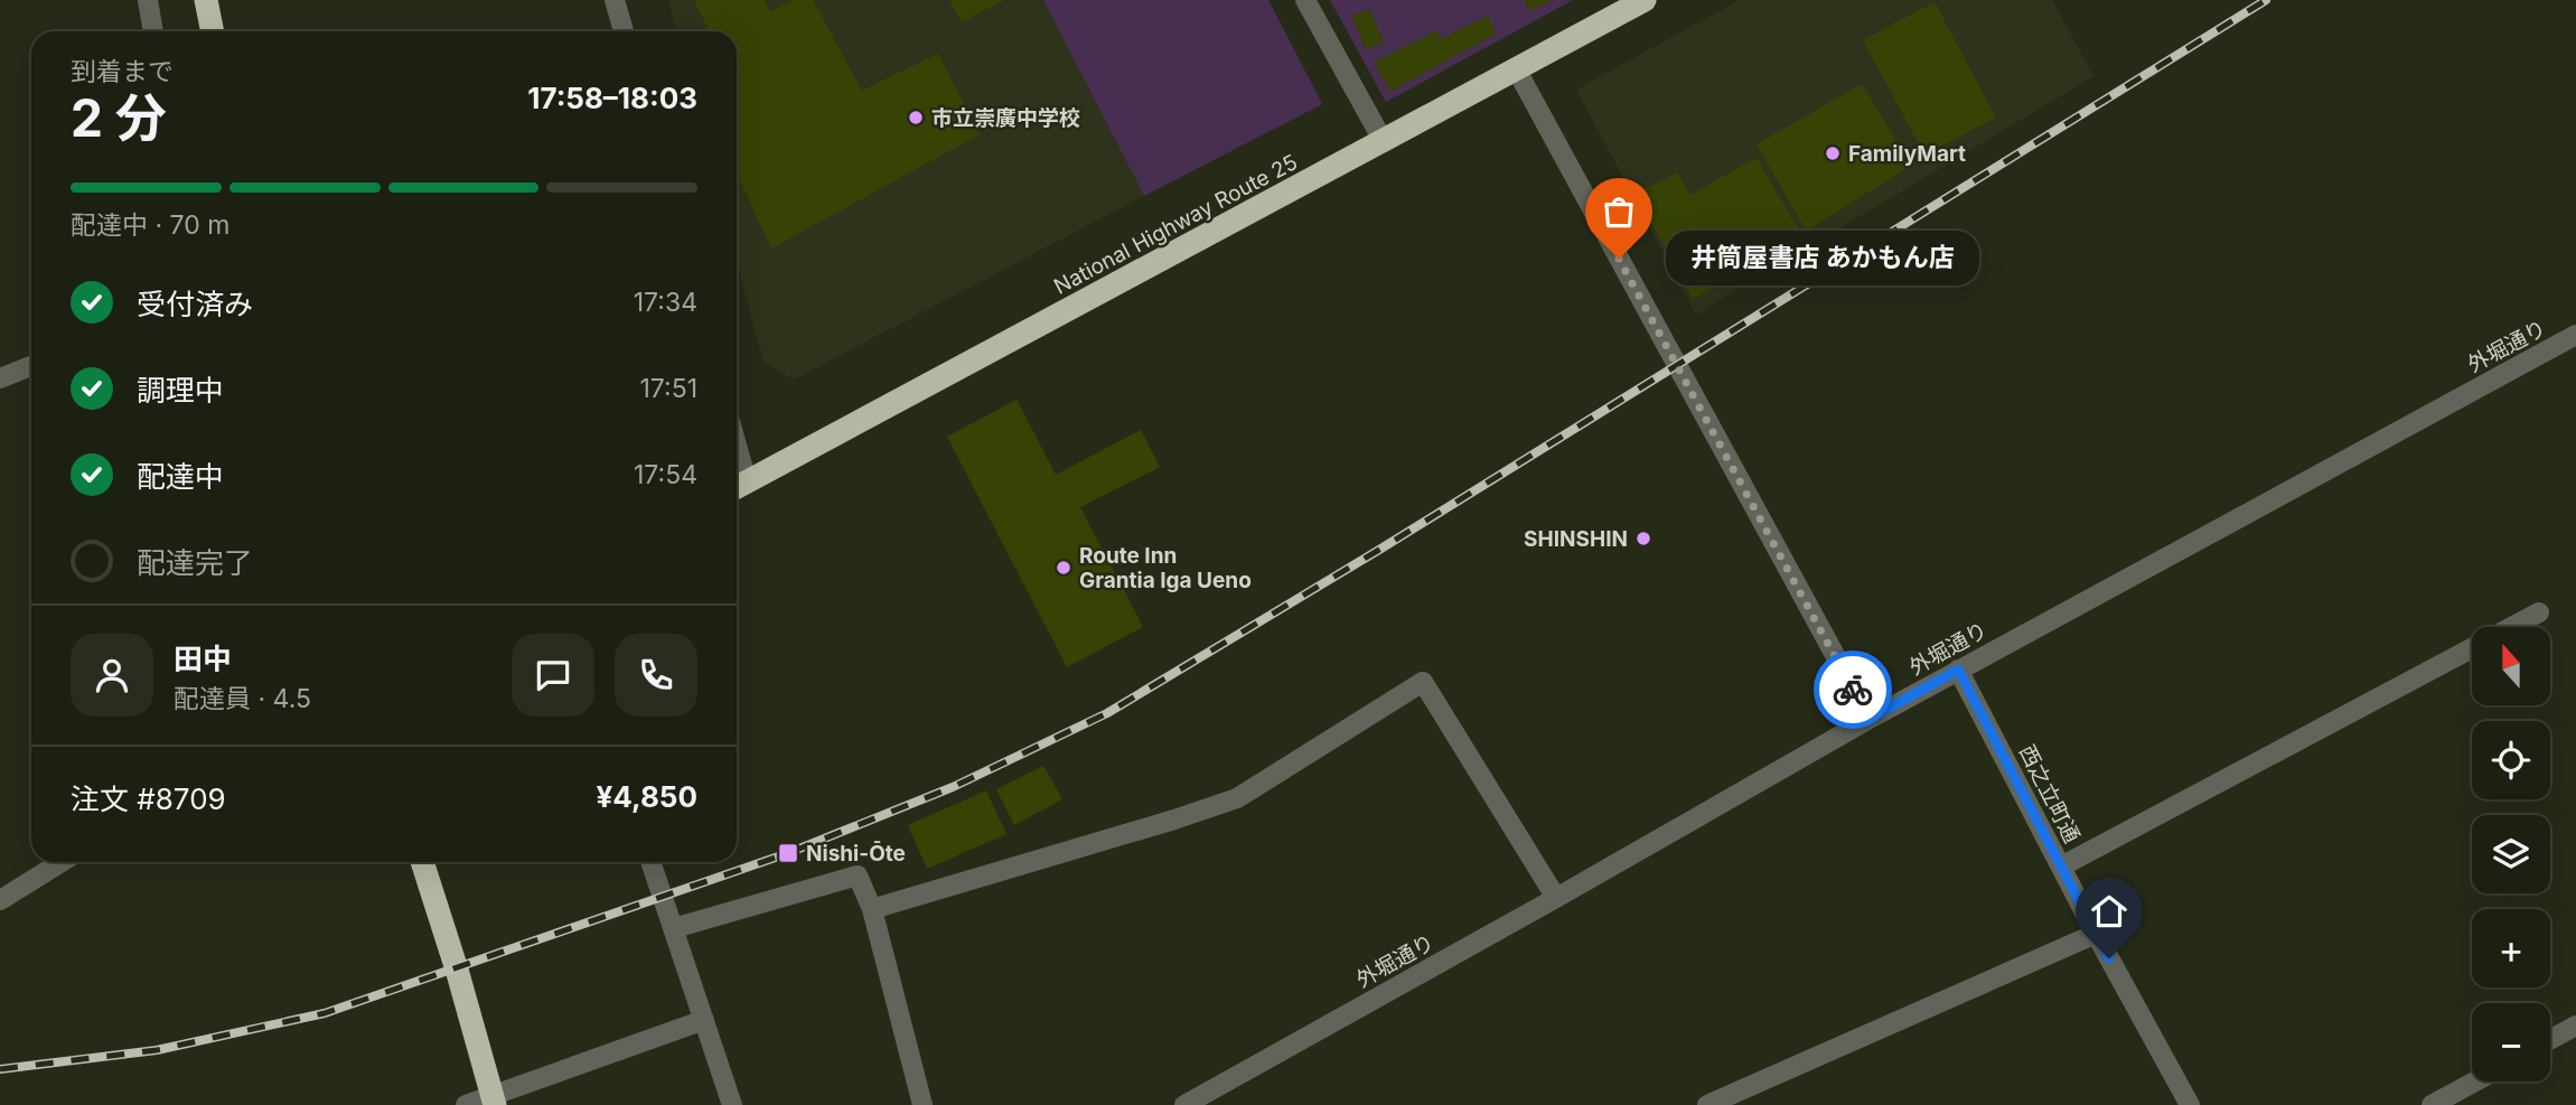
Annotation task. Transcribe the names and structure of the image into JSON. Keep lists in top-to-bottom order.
{
  "streets": {
    "highway": ["National Highway Route 25"],
    "street": ["外堀通り", "西之立町通"]
  },
  "crossings": [
    ["外堀通り", "西之立町通"]
  ],
  "places": {
    "other": [
      "市立崇廣中学校",
      "FamilyMart",
      "井筒屋書店 あかもん店",
      "SHINSHIN",
      "Route Inn Grantia Iga Ueno"
    ],
    "transit": ["Nishi-Ōte"]
  },
  "north": "top",
  "page": {
    "heading": ["2 分", "到着まで", "17:58–18:03"],
    "panel": [
      "田中",
      "配達員 · 4.5",
      "注文 #8709",
      "¥4,850"
    ],
    "bar": "配達中 · 70 m",
    "bubble": "井筒屋書店 あかもん店",
    "list": [
      ["受付済み", "17:34"],
      ["調理中", "17:51"],
      ["配達中", "17:54"],
      "配達完了"
    ],
    "map_buttons": ["+", "−"]
  }
}
